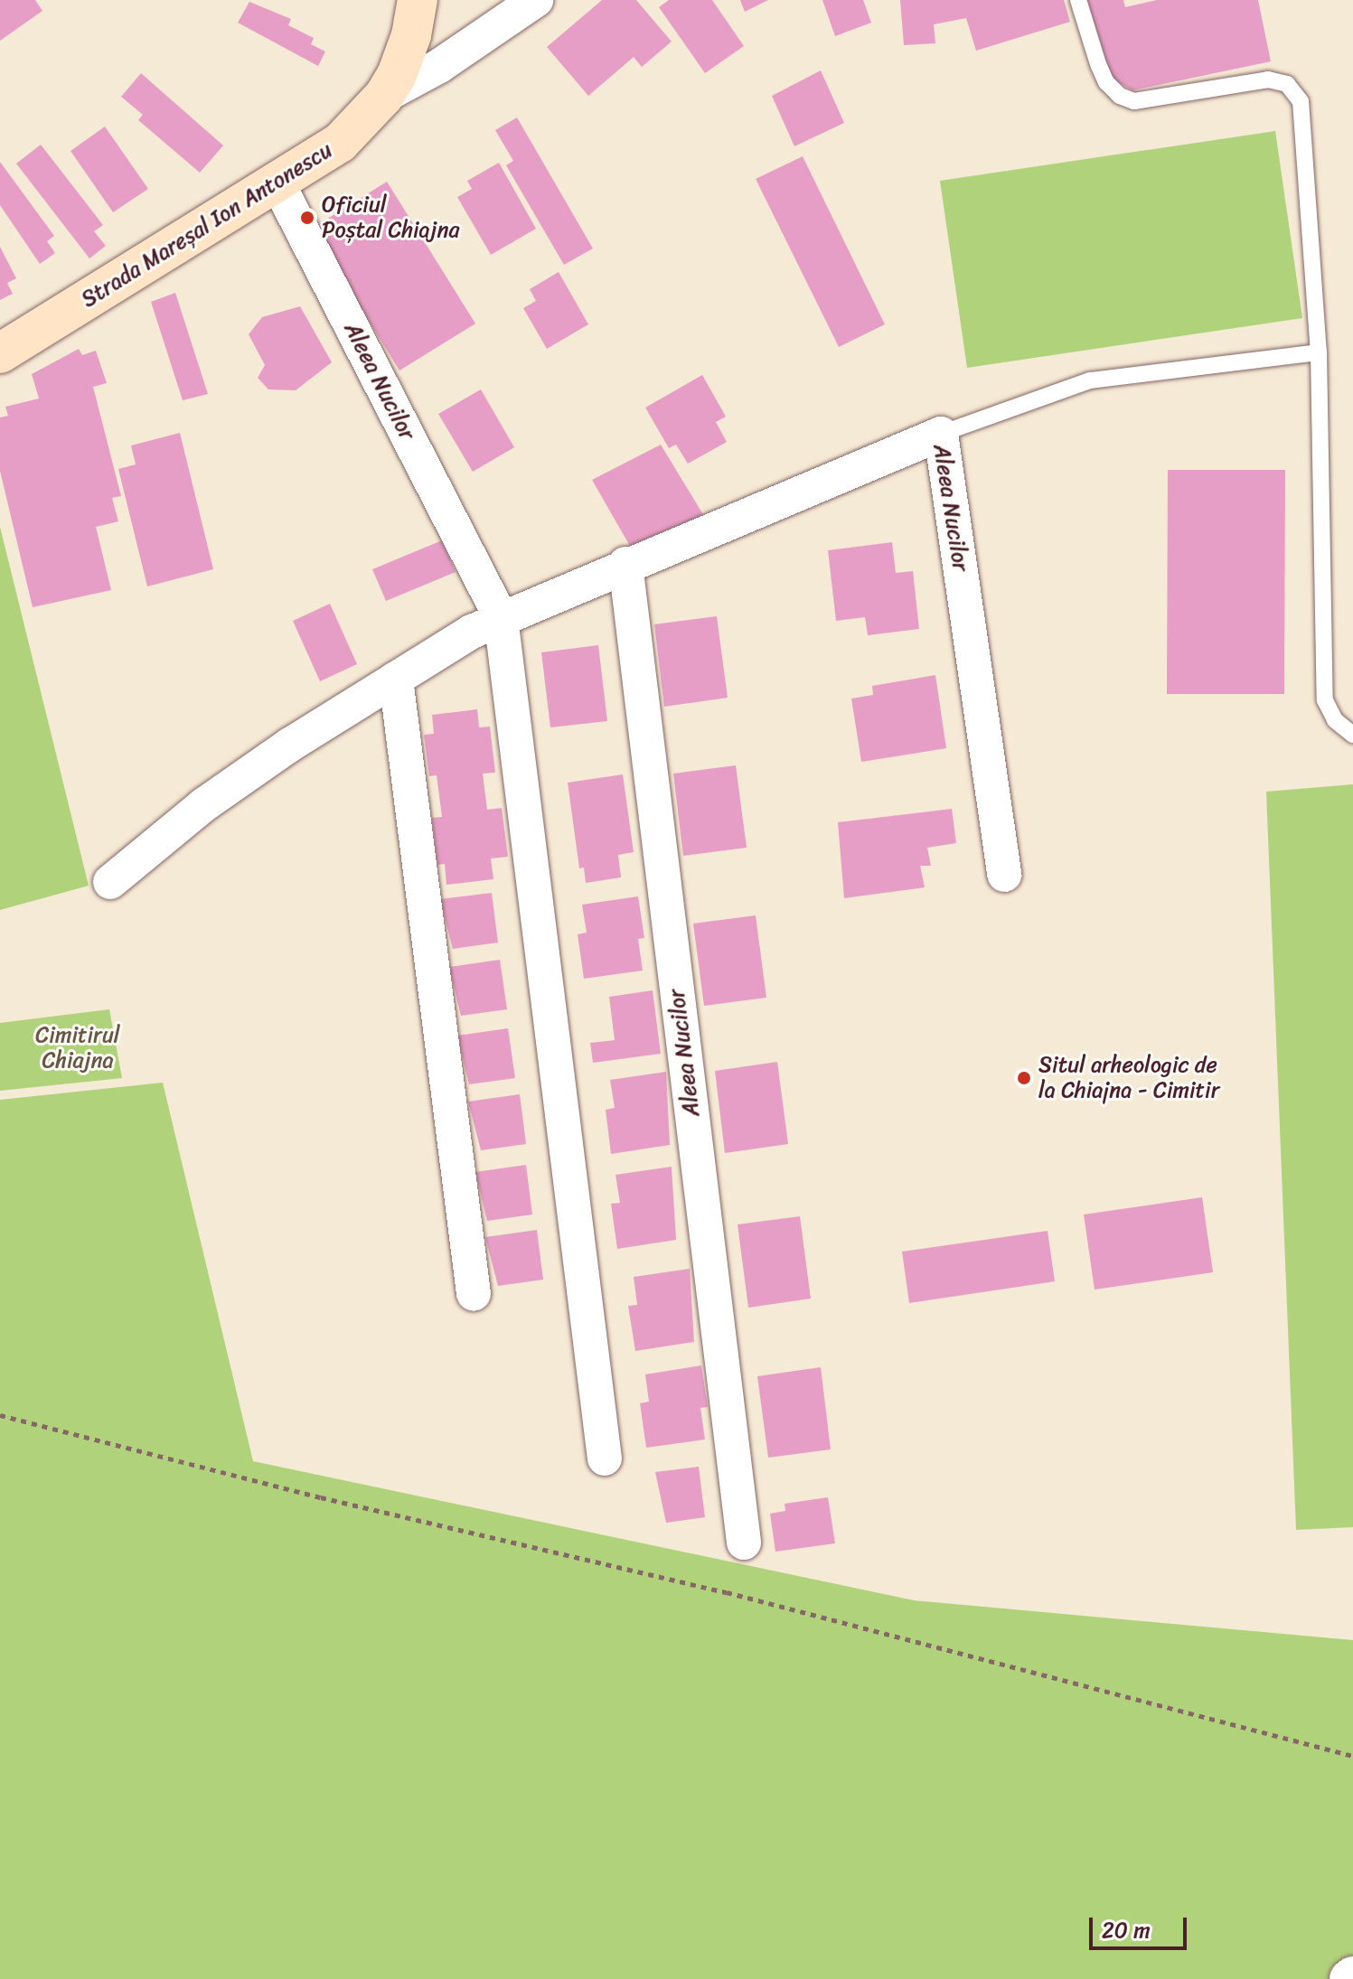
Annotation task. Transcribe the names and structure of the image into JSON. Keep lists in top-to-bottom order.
{
  "streets": {
    "main road": ["Strada Mareșal Ion Antonescu"],
    "street": ["Aleea Nucilor"]
  },
  "crossings": [
    ["Strada Mareșal Ion Antonescu", "Aleea Nucilor"]
  ],
  "parks": ["Cimitirul Chiajna"],
  "places": ["Oficiul Poștal Chiajna", "Situl arheologic de la Chiajna - Cimitir"],
  "scale_bar": "20 m"
}
